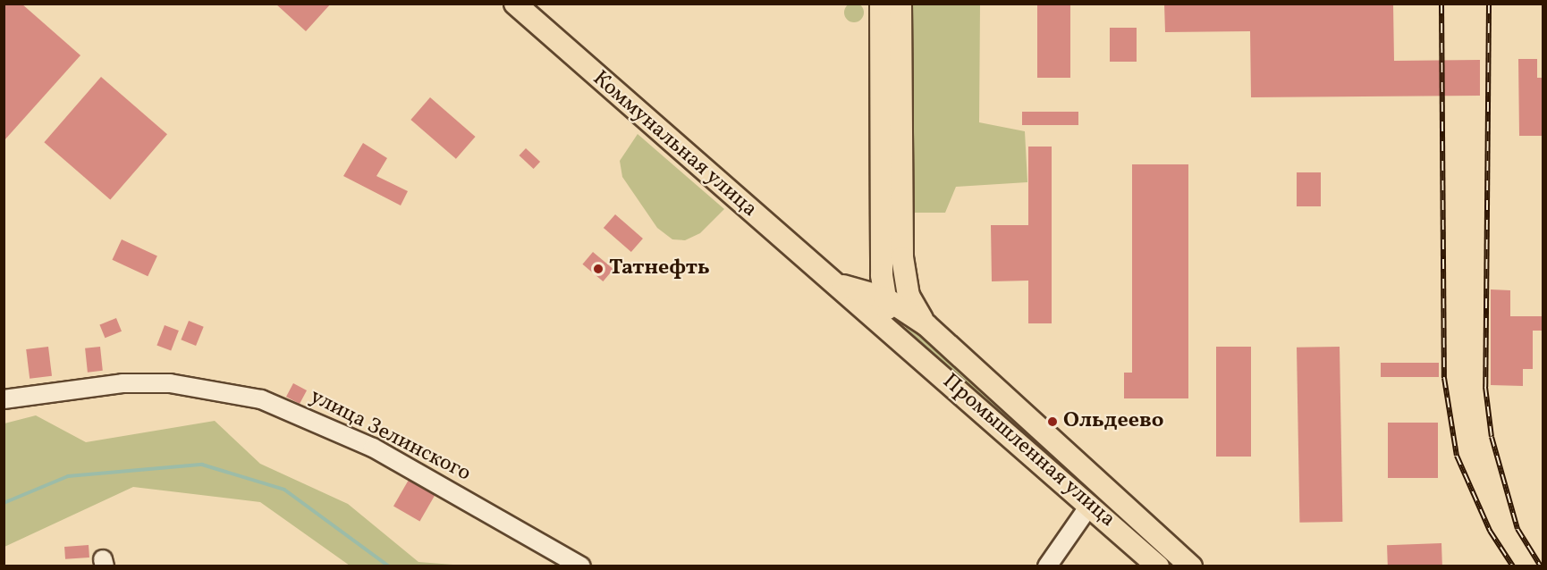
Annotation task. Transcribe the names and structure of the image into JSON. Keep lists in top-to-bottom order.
{
  "streets": {
    "main road": ["Коммунальная улица", "Промышленная улица"],
    "street": ["улица Зелинского"]
  },
  "crossings": [
    ["Коммунальная улица", "Промышленная улица"]
  ],
  "places": ["Татнефть", "Ольдеево"]
}
